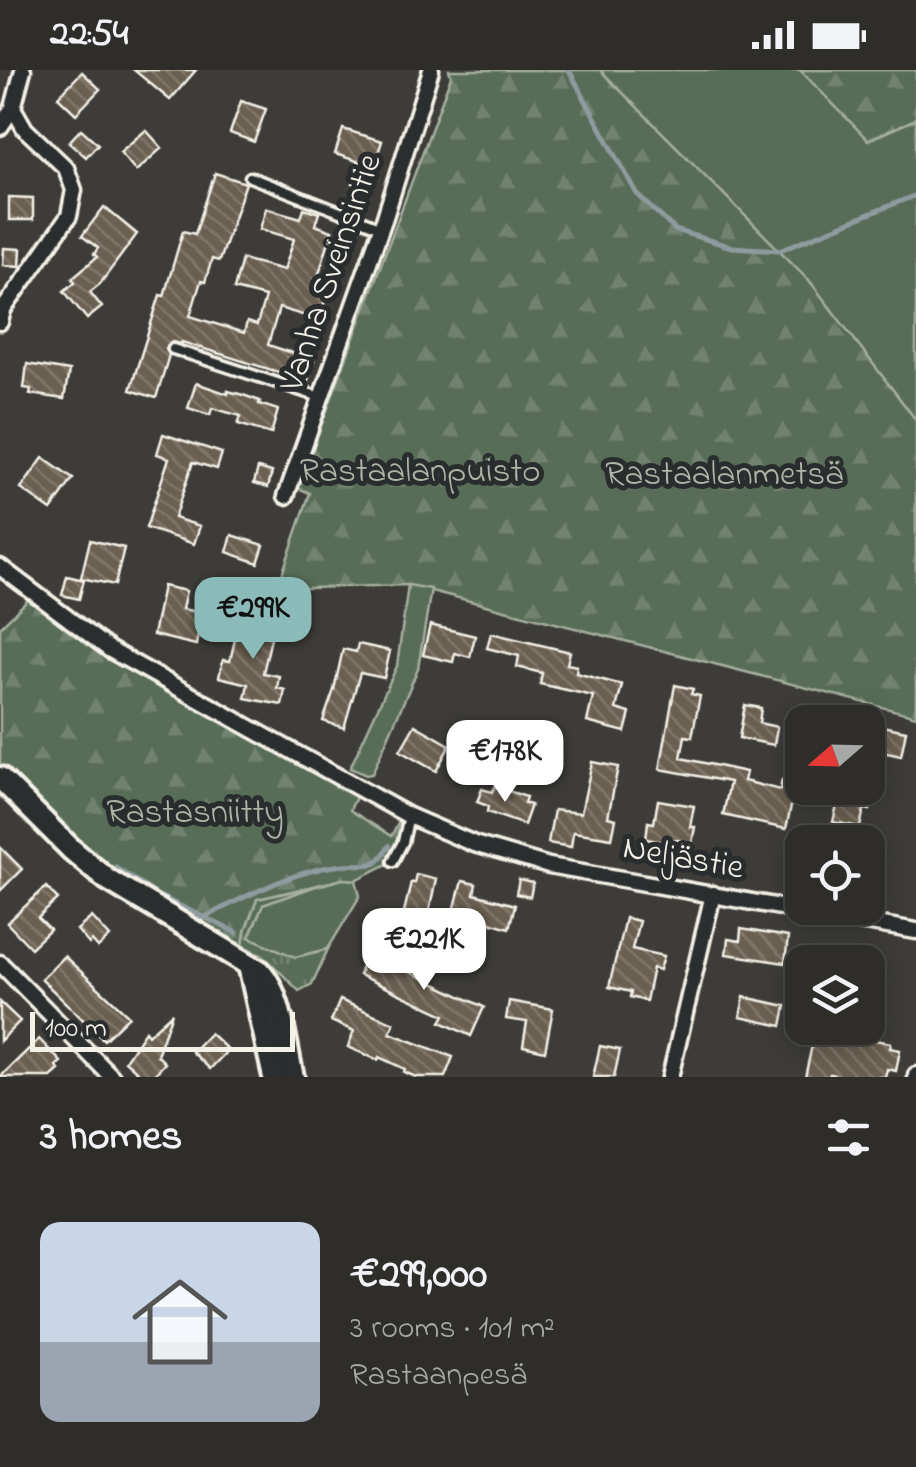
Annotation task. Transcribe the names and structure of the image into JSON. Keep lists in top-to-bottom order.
{
  "streets": {
    "street": ["Vanha Sveinsintie", "Neljästie"]
  },
  "parks": ["Rastaalanpuisto", "Rastaalanmetsä", "Rastasniitty"],
  "scale_bar": "100 m",
  "north": "left",
  "page": {
    "status": "22:54",
    "price": ["€299K", "€178K", "€221K"],
    "scale": "100 m",
    "heading": "3 homes",
    "list": [
      {
        "name": "€299,000",
        "note": "3 rooms · 101 m² · Rastaanpesä"
      }
    ]
  }
}
